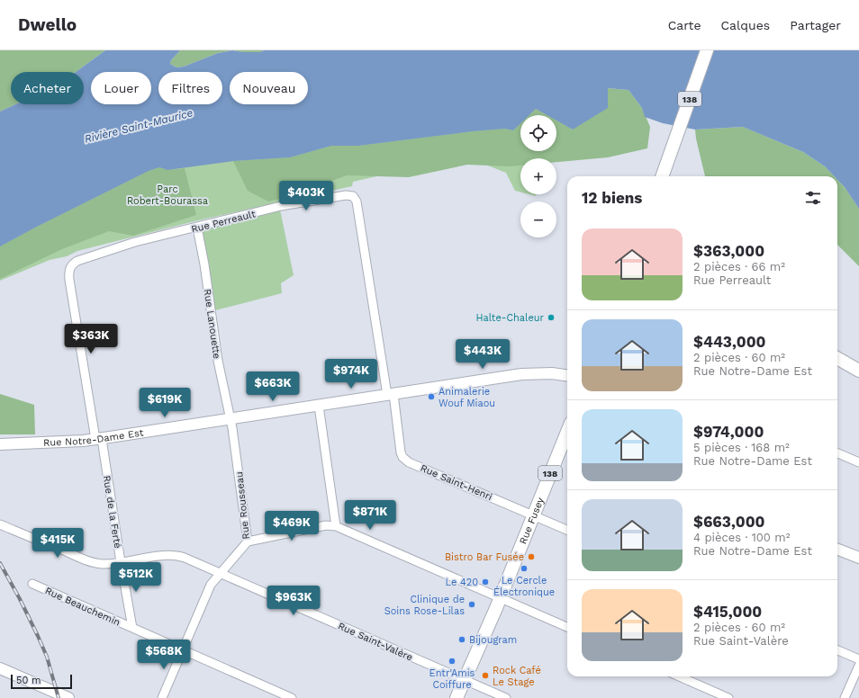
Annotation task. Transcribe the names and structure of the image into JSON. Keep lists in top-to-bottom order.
{
  "streets": {
    "main road": ["138", "Rue Fusey"],
    "street": [
      "Rue Perreault",
      "Rue Lanouette",
      "Rue Notre-Dame Est",
      "Rue Saint-Henri",
      "Rue Rousseau",
      "Rue de la Ferté",
      "Rue Beauchemin",
      "Rue Saint-Valère"
    ]
  },
  "crossings": [
    ["Rue Perreault", "Rue Lanouette"],
    ["Rue Perreault", "Rue Notre-Dame Est"],
    ["Rue Perreault", "Rue Saint-Henri"],
    ["Rue Perreault", "Rue de la Ferté"],
    ["Rue Lanouette", "Rue Notre-Dame Est"],
    ["Rue Lanouette", "Rue Rousseau"],
    ["Rue Notre-Dame Est", "Rue Saint-Henri"],
    ["Rue Notre-Dame Est", "Rue Rousseau"],
    ["Rue Notre-Dame Est", "Rue de la Ferté"],
    ["Rue Saint-Henri", "Rue Fusey"],
    ["Rue Rousseau", "Rue Beauchemin"],
    ["Rue Rousseau", "Rue Saint-Valère"],
    ["Rue de la Ferté", "Rue Beauchemin"],
    ["Rue de la Ferté", "Rue Saint-Valère"],
    ["Rue Fusey", "Rue Saint-Valère"]
  ],
  "water": ["Rivière Saint-Maurice"],
  "parks": ["Parc Robert-Bourassa"],
  "places": [
    "Halte-Chaleur",
    "Animalerie Wouf Miaou",
    "Bistro Bar Fusée",
    "Le Cercle Électronique",
    "Le 420",
    "Clinique de Soins Rose-Lilas",
    "Bijougram",
    "Entr'Amis Coiffure",
    "Rock Café Le Stage"
  ],
  "scale_bar": "50 m",
  "page": {
    "header": "Dwello",
    "nav": ["Carte", "Calques", "Partager"],
    "chip": [
      "Acheter",
      "Louer",
      "Filtres",
      "Nouveau"
    ],
    "map_buttons": ["+", "−"],
    "heading": "12 biens",
    "price": [
      "$403K",
      "$363K",
      "$443K",
      "$974K",
      "$663K",
      "$619K",
      "$871K",
      "$469K",
      "$415K",
      "$512K",
      "$963K",
      "$568K"
    ],
    "list": [
      {
        "name": "$363,000",
        "note": "2 pièces · 66 m² · Rue Perreault"
      },
      {
        "name": "$443,000",
        "note": "2 pièces · 60 m² · Rue Notre-Dame Est"
      },
      {
        "name": "$974,000",
        "note": "5 pièces · 168 m² · Rue Notre-Dame Est"
      },
      {
        "name": "$663,000",
        "note": "4 pièces · 100 m² · Rue Notre-Dame Est"
      },
      {
        "name": "$415,000",
        "note": "2 pièces · 60 m² · Rue Saint-Valère"
      }
    ],
    "scale": "50 m"
  }
}
